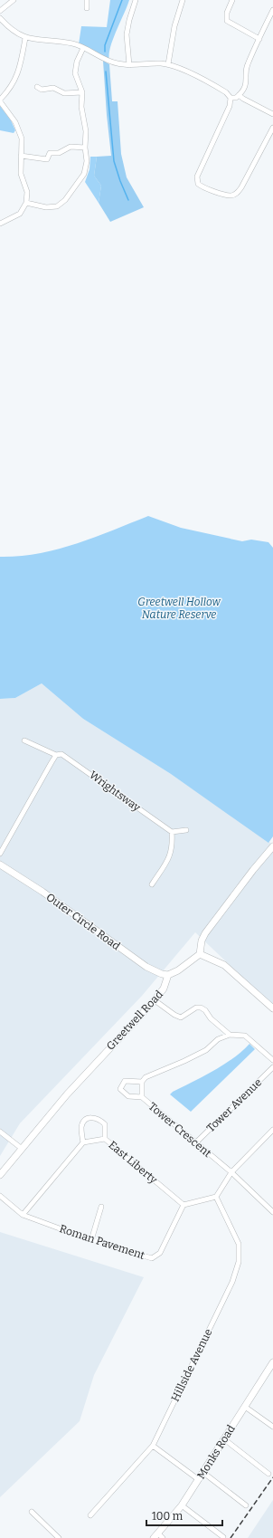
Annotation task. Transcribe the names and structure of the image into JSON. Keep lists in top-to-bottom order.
{
  "streets": {
    "main road": ["Outer Circle Road", "Greetwell Road", "Monks Road"],
    "street": [
      "Wrightsway",
      "Tower Avenue",
      "Tower Crescent",
      "East Liberty",
      "Roman Pavement",
      "Hillside Avenue"
    ]
  },
  "crossings": [
    ["Outer Circle Road", "Greetwell Road"],
    ["Tower Avenue", "Tower Crescent"],
    ["East Liberty", "Roman Pavement"]
  ],
  "parks": ["Greetwell Hollow Nature Reserve"],
  "scale_bar": "100 m"
}
